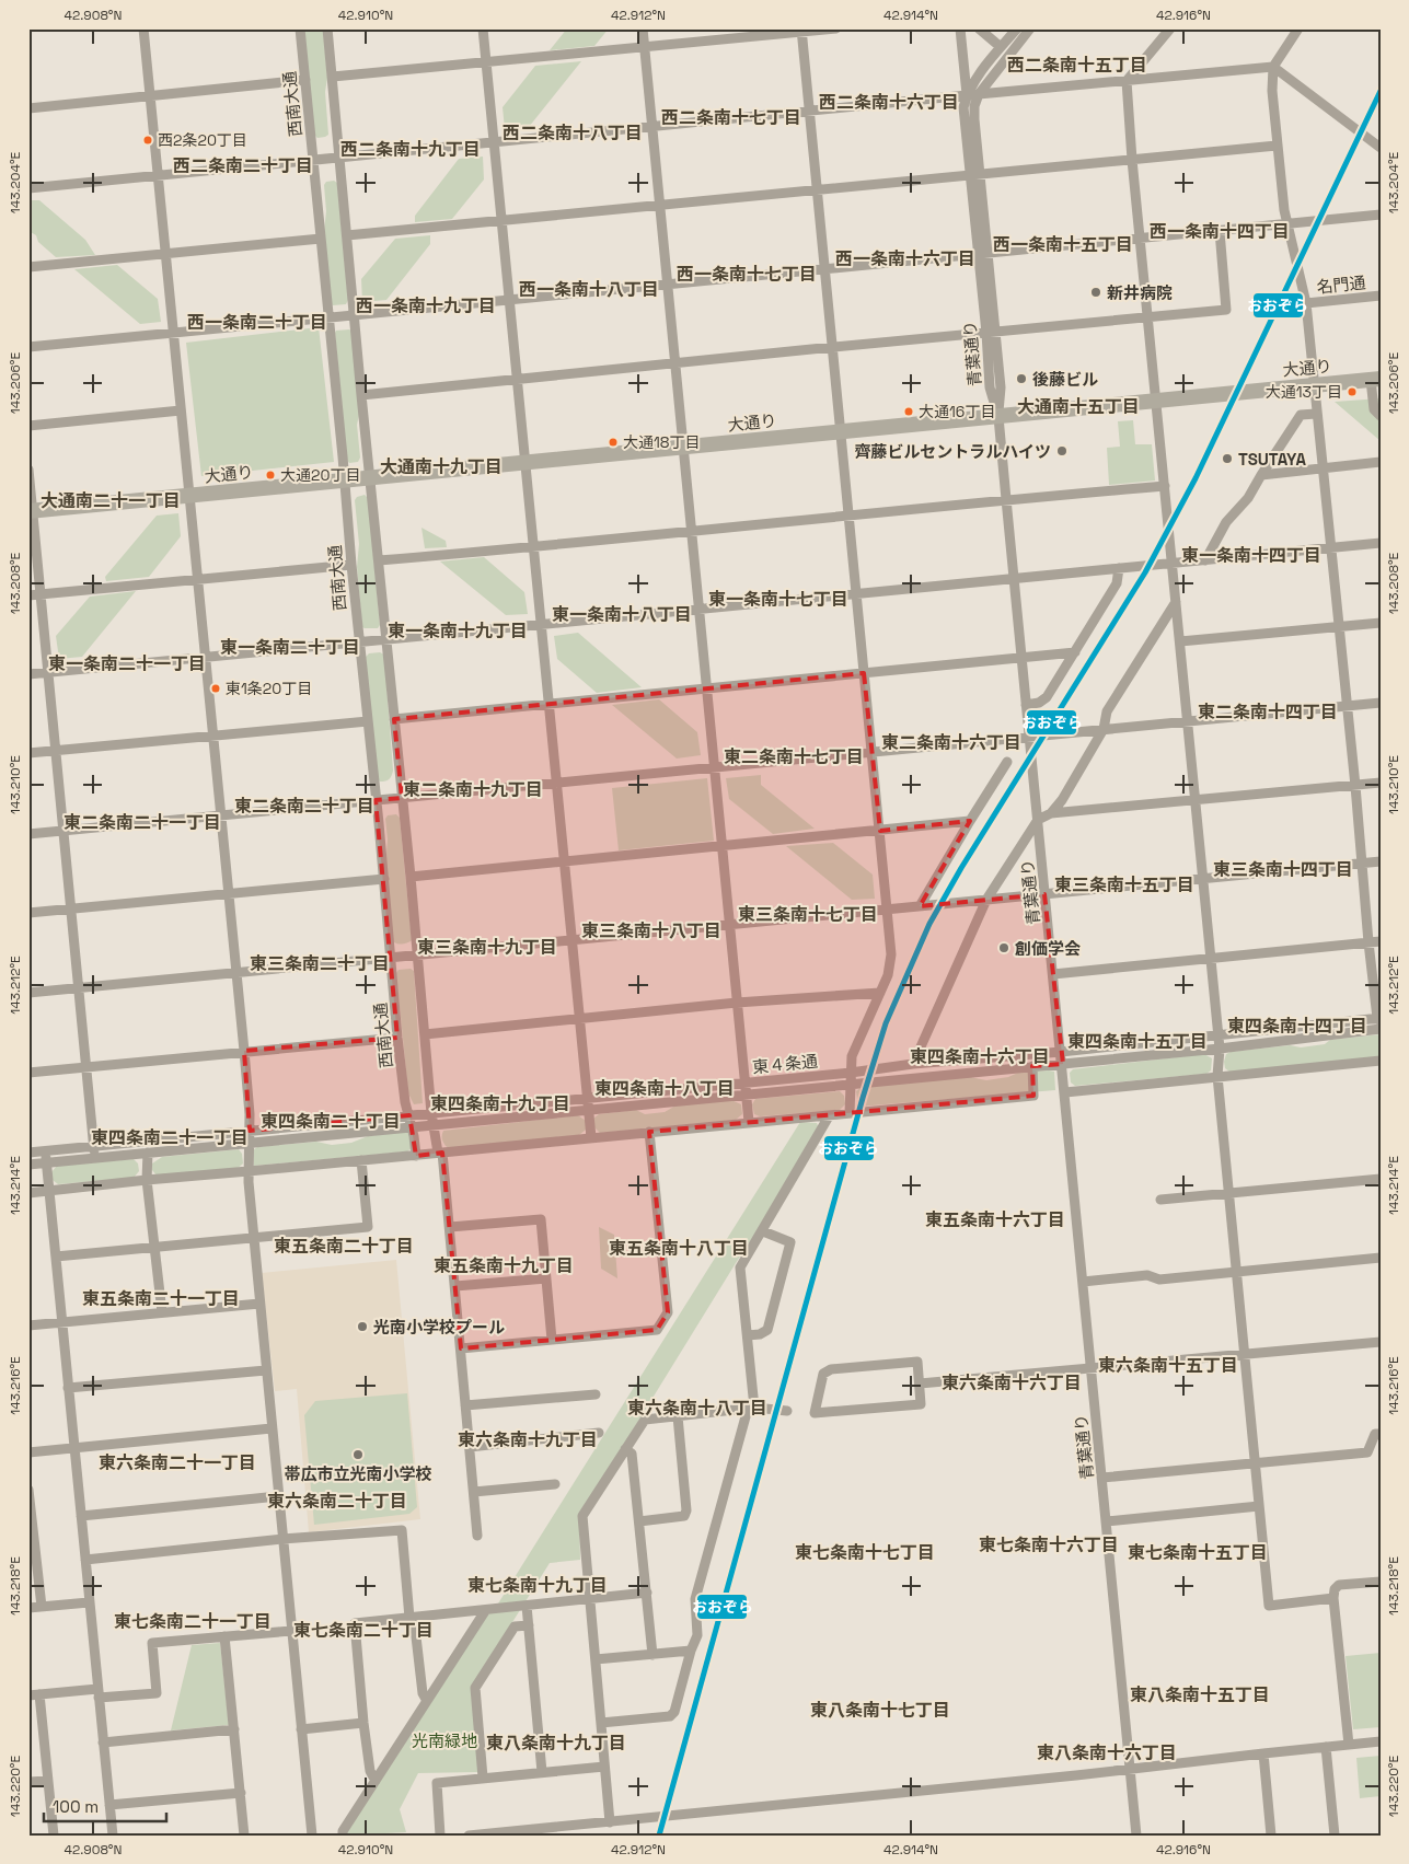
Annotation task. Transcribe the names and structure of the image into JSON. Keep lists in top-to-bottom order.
{
  "streets": {
    "highway": ["大通り"],
    "street": [
      "西南大通",
      "名門通",
      "青葉通り",
      "東４条通"
    ]
  },
  "crossings": [
    ["西南大通", "大通り"],
    ["西南大通", "東４条通"],
    ["青葉通り", "大通り"],
    ["青葉通り", "東４条通"]
  ],
  "districts": [
    "西二条南十五丁目",
    "西二条南十六丁目",
    "西二条南十七丁目",
    "西二条南十八丁目",
    "西二条南十九丁目",
    "西二条南二十丁目",
    "西一条南十四丁目",
    "西一条南十五丁目",
    "西一条南十六丁目",
    "西一条南十七丁目",
    "西一条南十八丁目",
    "西一条南十九丁目",
    "西一条南二十丁目",
    "大通南十五丁目",
    "大通南十九丁目",
    "大通南二十一丁目",
    "東一条南十四丁目",
    "東一条南十七丁目",
    "東一条南十八丁目",
    "東一条南十九丁目",
    "東一条南二十丁目",
    "東一条南二十一丁目",
    "東二条南十四丁目",
    "東二条南十六丁目",
    "東二条南十七丁目",
    "東二条南十九丁目",
    "東二条南二十丁目",
    "東二条南二十一丁目",
    "東三条南十四丁目",
    "東三条南十五丁目",
    "東三条南十七丁目",
    "東三条南十八丁目",
    "東三条南十九丁目",
    "東三条南二十丁目",
    "東四条南十四丁目",
    "東四条南十五丁目",
    "東四条南十六丁目",
    "東四条南十八丁目",
    "東四条南十九丁目",
    "東四条南二十丁目",
    "東四条南二十一丁目",
    "東五条南十六丁目",
    "東五条南二十丁目",
    "東五条南十八丁目",
    "東五条南十九丁目",
    "東五条南二十一丁目",
    "東六条南十五丁目",
    "東六条南十六丁目",
    "東六条南十八丁目",
    "東六条南十九丁目",
    "東六条南二十一丁目",
    "東六条南二十丁目",
    "東七条南十六丁目",
    "東七条南十七丁目",
    "東七条南十五丁目",
    "東七条南十九丁目",
    "東七条南二十一丁目",
    "東七条南二十丁目",
    "東八条南十五丁目",
    "東八条南十七丁目",
    "東八条南十九丁目",
    "東八条南十六丁目"
  ],
  "parks": ["光南緑地"],
  "places": [
    "西2条20丁目",
    "新井病院",
    "後藤ビル",
    "大通13丁目",
    "大通16丁目",
    "大通18丁目",
    "齊藤ビルセントラルハイツ",
    "TSUTAYA",
    "大通20丁目",
    "東1条20丁目",
    "創価学会",
    "光南小学校プール",
    "帯広市立光南小学校"
  ],
  "lines": ["transit line おおぞら"],
  "scale_bar": "100 m",
  "coordinates": [
    "42.908°N",
    "42.910°N",
    "42.912°N",
    "42.914°N",
    "42.916°N",
    "143.204°E",
    "143.206°E",
    "143.208°E",
    "143.210°E",
    "143.212°E",
    "143.214°E",
    "143.216°E",
    "143.218°E",
    "143.220°E"
  ]
}
